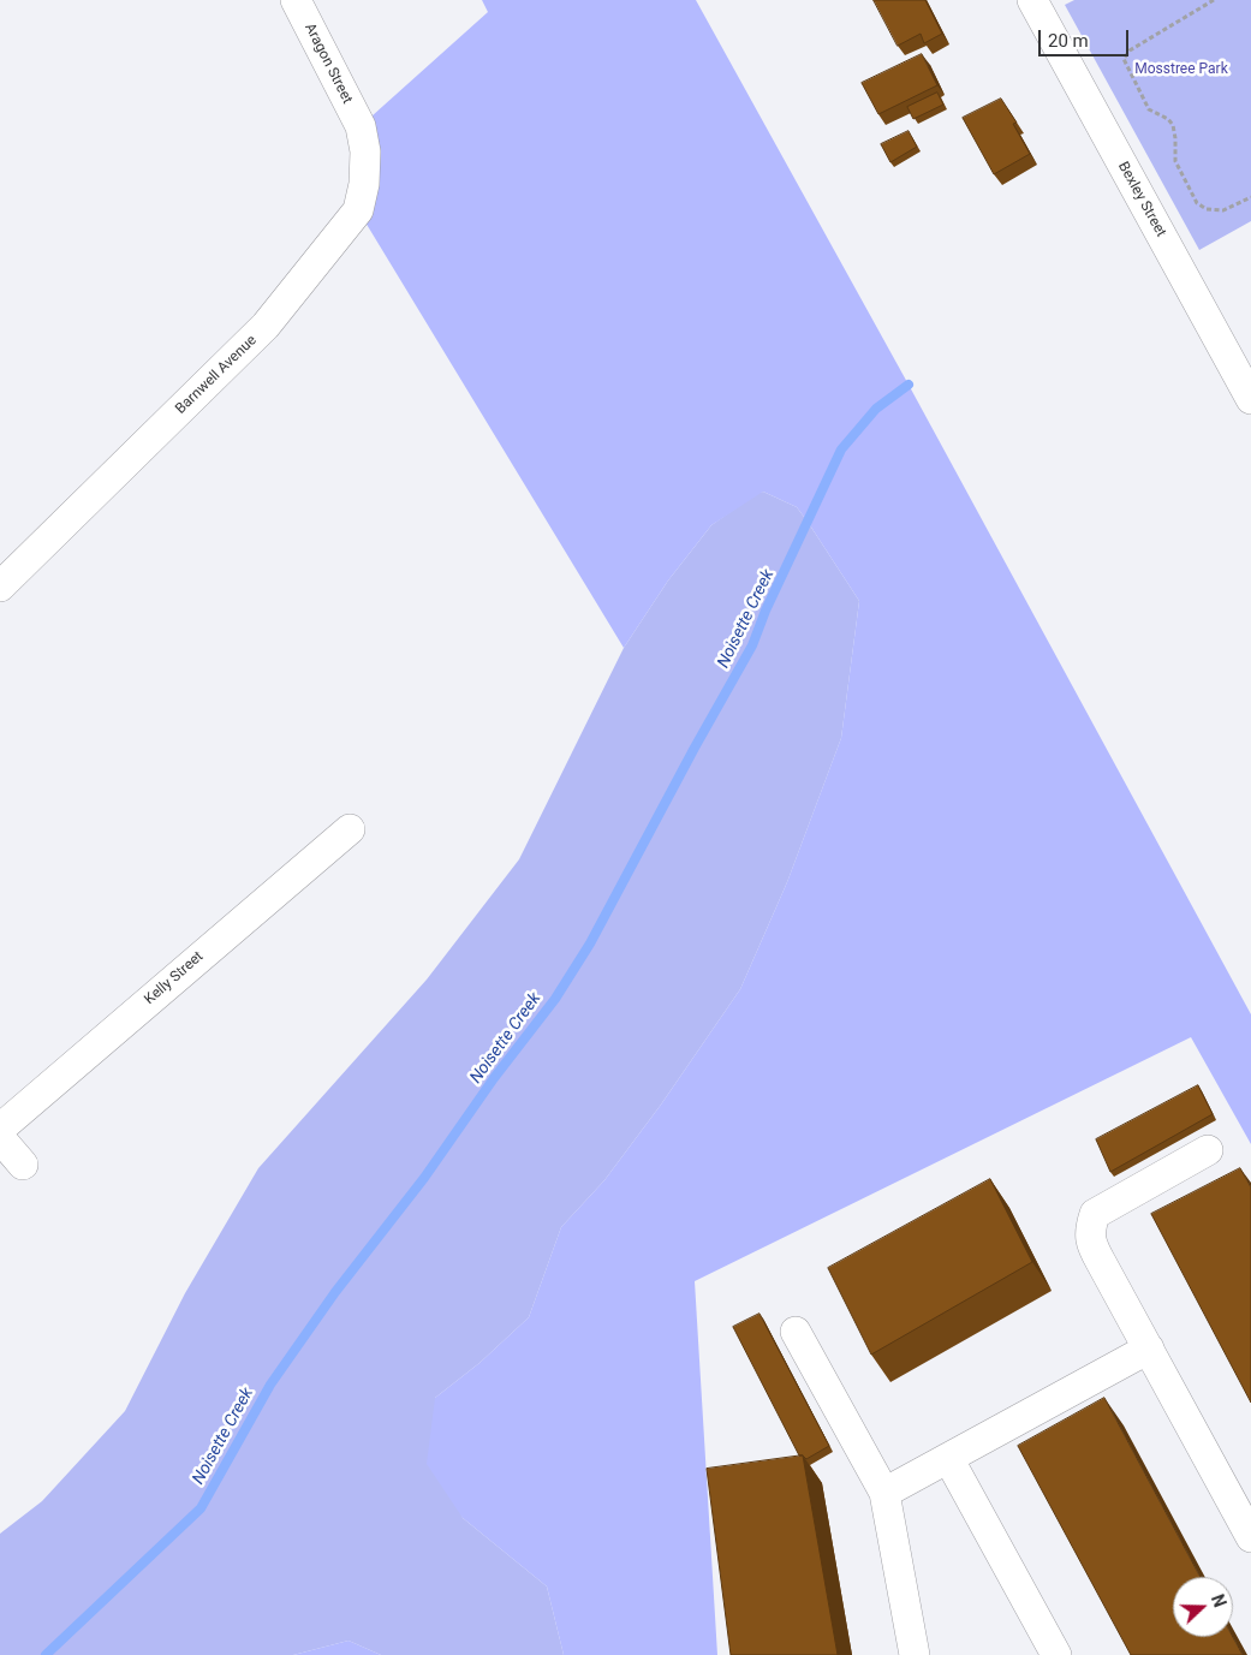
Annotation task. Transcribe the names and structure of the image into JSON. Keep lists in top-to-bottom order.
{
  "streets": {
    "street": [
      "Aragon Street",
      "Bexley Street",
      "Barnwell Avenue",
      "Kelly Street"
    ]
  },
  "crossings": [
    ["Aragon Street", "Barnwell Avenue"]
  ],
  "water": ["Noisette Creek"],
  "parks": ["Mosstree Park"],
  "scale_bar": "20 m",
  "north": "right"
}
